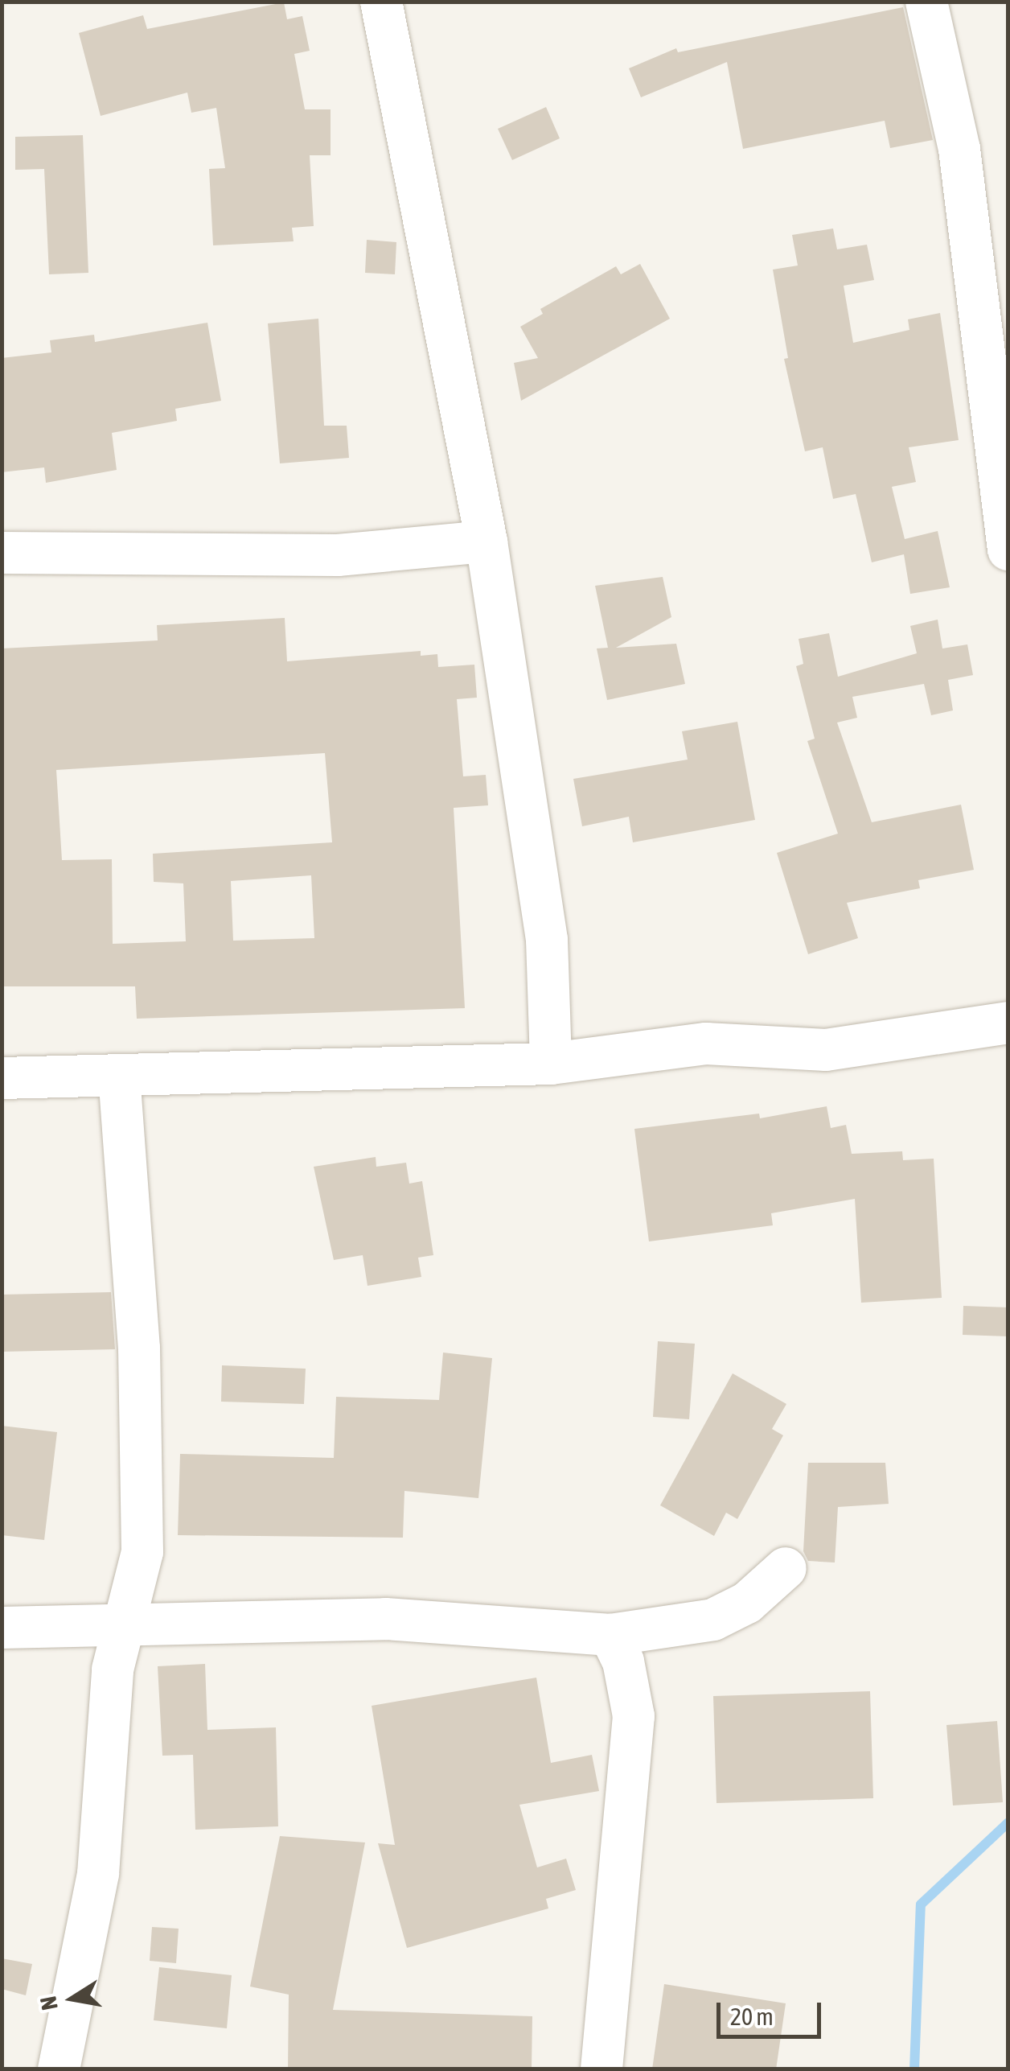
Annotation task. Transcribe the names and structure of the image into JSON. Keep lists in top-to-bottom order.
{
  "scale_bar": "20 m",
  "north": "left"
}
